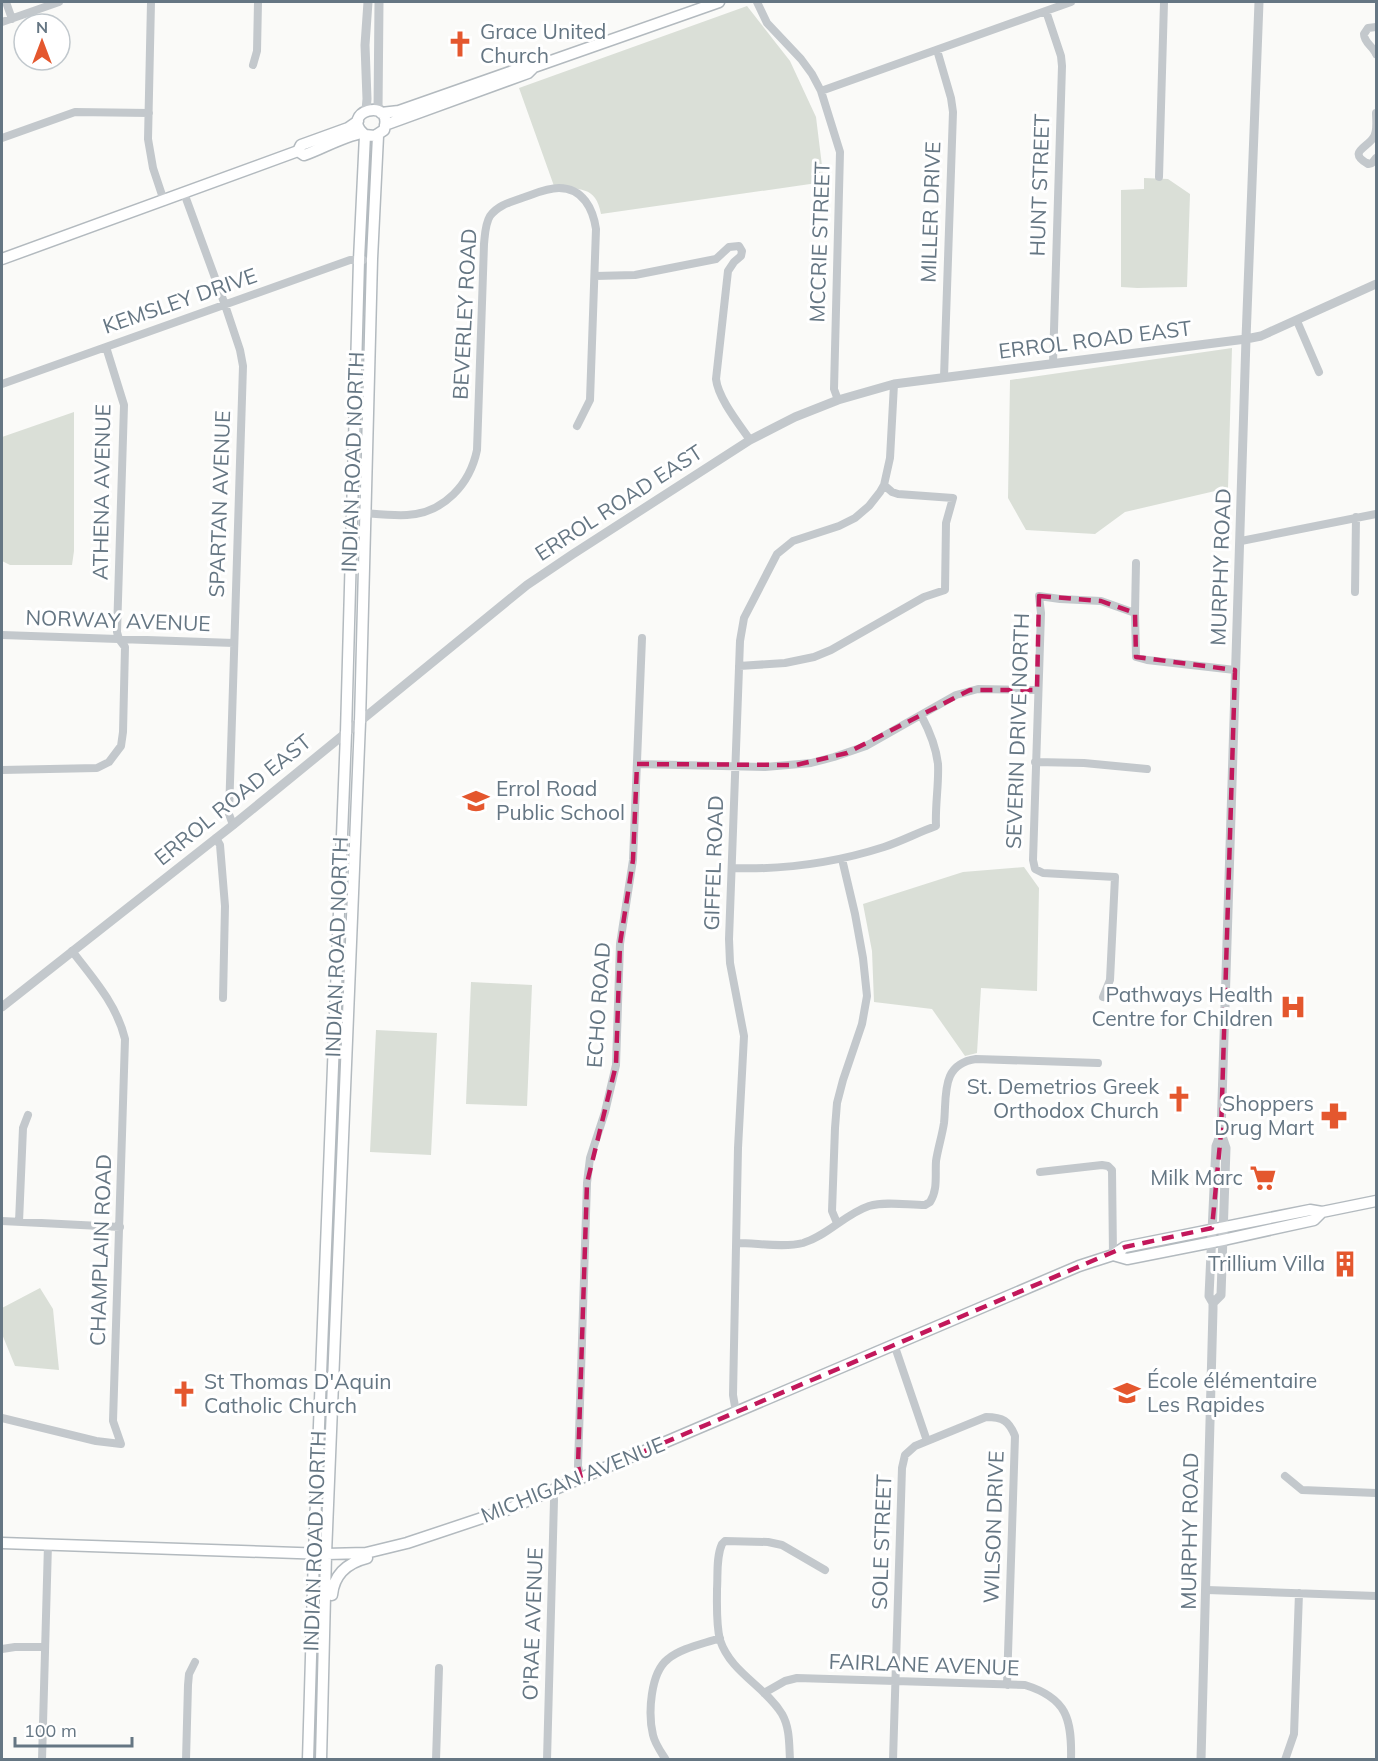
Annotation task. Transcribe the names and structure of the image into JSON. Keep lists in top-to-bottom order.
{
  "streets": {
    "main road": ["INDIAN ROAD NORTH", "MICHIGAN AVENUE"],
    "street": [
      "HUNT STREET",
      "MILLER DRIVE",
      "MCCRIE STREET",
      "KEMSLEY DRIVE",
      "BEVERLEY ROAD",
      "ERROL ROAD EAST",
      "ATHENA AVENUE",
      "SPARTAN AVENUE",
      "MURPHY ROAD",
      "NORWAY AVENUE",
      "SEVERIN DRIVE NORTH",
      "GIFFEL ROAD",
      "ECHO ROAD",
      "CHAMPLAIN ROAD",
      "WILSON DRIVE",
      "SOLE STREET",
      "O'RAE AVENUE",
      "FAIRLANE AVENUE"
    ]
  },
  "crossings": [
    ["HUNT STREET", "ERROL ROAD EAST"],
    ["MILLER DRIVE", "ERROL ROAD EAST"],
    ["MCCRIE STREET", "ERROL ROAD EAST"],
    ["KEMSLEY DRIVE", "INDIAN ROAD NORTH"],
    ["KEMSLEY DRIVE", "ATHENA AVENUE"],
    ["KEMSLEY DRIVE", "SPARTAN AVENUE"],
    ["BEVERLEY ROAD", "INDIAN ROAD NORTH"],
    ["ERROL ROAD EAST", "INDIAN ROAD NORTH"],
    ["ERROL ROAD EAST", "SPARTAN AVENUE"],
    ["ERROL ROAD EAST", "MURPHY ROAD"],
    ["ERROL ROAD EAST", "GIFFEL ROAD"],
    ["ERROL ROAD EAST", "CHAMPLAIN ROAD"],
    ["INDIAN ROAD NORTH", "MICHIGAN AVENUE"],
    ["ATHENA AVENUE", "NORWAY AVENUE"],
    ["SPARTAN AVENUE", "NORWAY AVENUE"],
    ["MURPHY ROAD", "MICHIGAN AVENUE"],
    ["GIFFEL ROAD", "MICHIGAN AVENUE"],
    ["ECHO ROAD", "MICHIGAN AVENUE"],
    ["MICHIGAN AVENUE", "O'RAE AVENUE"],
    ["WILSON DRIVE", "SOLE STREET"],
    ["WILSON DRIVE", "FAIRLANE AVENUE"],
    ["SOLE STREET", "FAIRLANE AVENUE"]
  ],
  "places": {
    "church": ["Grace United Church", "St. Demetrios Greek Orthodox Church", "St Thomas D'Aquin Catholic Church"],
    "school or university": ["Errol Road Public School", "École élémentaire Les Rapides"],
    "hospital": ["Pathways Health Centre for Children"],
    "pharmacy": ["Shoppers Drug Mart"],
    "supermarket": ["Milk Marc"],
    "building": ["Trillium Villa"]
  },
  "scale_bar": "100 m",
  "north": "top"
}
